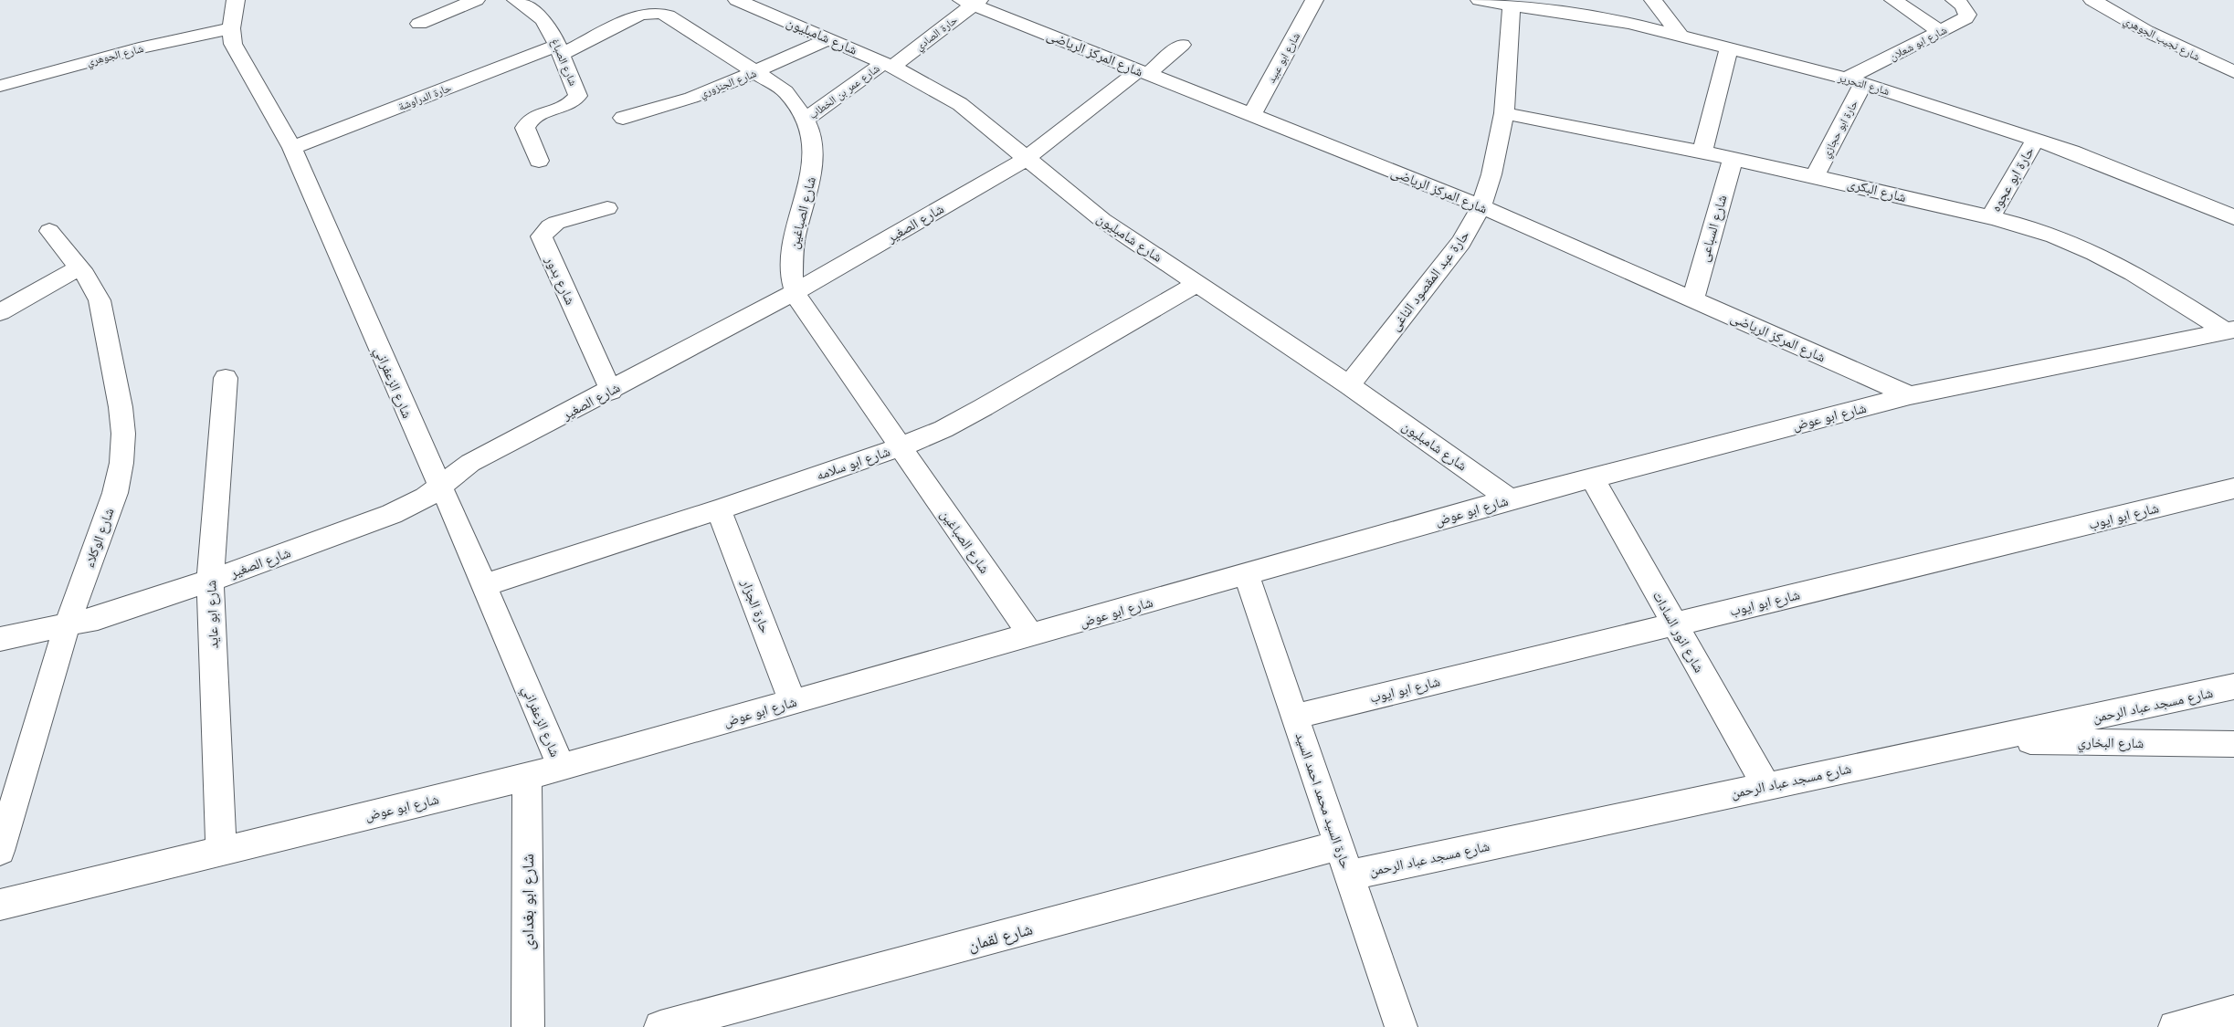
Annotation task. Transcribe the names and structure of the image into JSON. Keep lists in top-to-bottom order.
{
  "streets": {
    "street": [
      "حارة الصادي",
      "شارع شامبليون",
      "شارع نجيب الجوهري",
      "شارع ابو شعلان",
      "شارع المركز الرياضى",
      "شارع الجوهري",
      "شارع ابو عبيد",
      "شارع الصباغ",
      "شارع الجنزوري",
      "شارع التحرير",
      "شارع عمر بن الخطاب",
      "حارة الدراوشة",
      "حارة ابو حجازي",
      "حارة ابو عجوه",
      "شارع البكرى",
      "شارع الصباغين",
      "شارع الصغير",
      "شارع السباعى",
      "شارع بدور",
      "حارة عبد المقصود الناغى",
      "شارع الزعفراني",
      "شارع ابو عوض",
      "شارع ابو سلامه",
      "شارع ابو ايوب",
      "شارع الوكلاء",
      "حارة الجزار",
      "شارع ابو عايد",
      "شارع انور السادات",
      "شارع مسجد عباد الرحمن",
      "شارع البخاري",
      "حارة السيد محمد احمد السيد",
      "شارع ابو بغدادى",
      "شارع لقمان"
    ]
  },
  "crossings": [
    ["حارة الصادي", "شارع شامبليون"],
    ["حارة الصادي", "شارع المركز الرياضى"],
    ["حارة الصادي", "شارع عمر بن الخطاب"],
    ["شارع شامبليون", "شارع الجنزوري"],
    ["شارع شامبليون", "شارع عمر بن الخطاب"],
    ["شارع شامبليون", "شارع الصغير"],
    ["شارع شامبليون", "حارة عبد المقصود الناغى"],
    ["شارع شامبليون", "شارع ابو عوض"],
    ["شارع شامبليون", "شارع ابو سلامه"],
    ["شارع ابو شعلان", "شارع التحرير"],
    ["شارع ابو شعلان", "حارة ابو حجازي"],
    ["شارع المركز الرياضى", "شارع ابو عبيد"],
    ["شارع المركز الرياضى", "شارع الصغير"],
    ["شارع المركز الرياضى", "شارع السباعى"],
    ["شارع المركز الرياضى", "حارة عبد المقصود الناغى"],
    ["شارع المركز الرياضى", "شارع ابو عوض"],
    ["شارع الجوهري", "شارع الزعفراني"],
    ["شارع الصباغ", "حارة الدراوشة"],
    ["شارع الصباغ", "شارع الصباغين"],
    ["شارع الجنزوري", "شارع الصباغين"],
    ["شارع التحرير", "حارة ابو حجازي"],
    ["شارع التحرير", "حارة ابو عجوه"],
    ["شارع التحرير", "حارة عبد المقصود الناغى"],
    ["شارع عمر بن الخطاب", "شارع الصباغين"],
    ["حارة الدراوشة", "شارع الصباغين"],
    ["حارة الدراوشة", "شارع الزعفراني"],
    ["حارة ابو حجازي", "شارع البكرى"],
    ["حارة ابو عجوه", "شارع البكرى"],
    ["شارع البكرى", "شارع السباعى"],
    ["شارع البكرى", "حارة عبد المقصود الناغى"],
    ["شارع البكرى", "شارع ابو عوض"],
    ["شارع الصباغين", "شارع الصغير"],
    ["شارع الصباغين", "شارع ابو عوض"],
    ["شارع الصباغين", "شارع ابو سلامه"],
    ["شارع الصغير", "شارع بدور"],
    ["شارع الصغير", "شارع الزعفراني"],
    ["شارع الصغير", "شارع الوكلاء"],
    ["شارع الصغير", "شارع ابو عايد"],
    ["شارع الزعفراني", "شارع ابو عوض"],
    ["شارع الزعفراني", "شارع ابو سلامه"],
    ["شارع ابو عوض", "حارة الجزار"],
    ["شارع ابو عوض", "شارع ابو عايد"],
    ["شارع ابو عوض", "شارع انور السادات"],
    ["شارع ابو عوض", "حارة السيد محمد احمد السيد"],
    ["شارع ابو عوض", "شارع ابو بغدادى"],
    ["شارع ابو سلامه", "حارة الجزار"],
    ["شارع ابو ايوب", "شارع انور السادات"],
    ["شارع ابو ايوب", "حارة السيد محمد احمد السيد"],
    ["شارع انور السادات", "شارع مسجد عباد الرحمن"],
    ["شارع مسجد عباد الرحمن", "شارع البخاري"],
    ["شارع مسجد عباد الرحمن", "حارة السيد محمد احمد السيد"],
    ["حارة السيد محمد احمد السيد", "شارع لقمان"]
  ]
}
